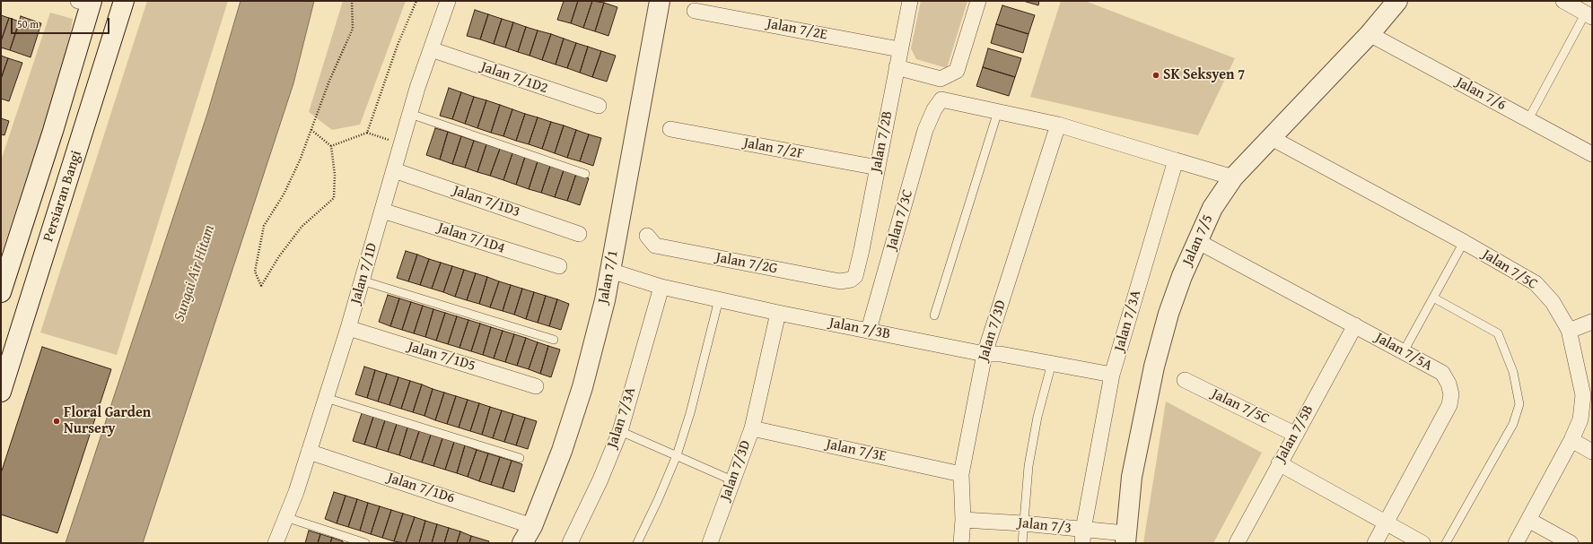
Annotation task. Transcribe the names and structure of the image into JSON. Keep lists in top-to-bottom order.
{
  "streets": {
    "street": [
      "Jalan 7/2E",
      "Jalan 7/1D2",
      "Jalan 7/6",
      "Jalan 7/2B",
      "Jalan 7/2F",
      "Persiaran Bangi",
      "Jalan 7/1D3",
      "Jalan 7/3C",
      "Jalan 7/1D4",
      "Jalan 7/5",
      "Jalan 7/2G",
      "Jalan 7/5C",
      "Jalan 7/1D",
      "Jalan 7/1",
      "Jalan 7/3A",
      "Jalan 7/3B",
      "Jalan 7/3D",
      "Jalan 7/5A",
      "Jalan 7/1D5",
      "Jalan 7/5B",
      "Jalan 7/3E",
      "Jalan 7/1D6",
      "Jalan 7/3"
    ]
  },
  "crossings": [
    ["Jalan 7/2E", "Jalan 7/2B"],
    ["Jalan 7/1D2", "Jalan 7/1D"],
    ["Jalan 7/6", "Jalan 7/5"],
    ["Jalan 7/2B", "Jalan 7/2F"],
    ["Jalan 7/2B", "Jalan 7/2G"],
    ["Jalan 7/1D3", "Jalan 7/1D"],
    ["Jalan 7/3C", "Jalan 7/3B"],
    ["Jalan 7/1D4", "Jalan 7/1D"],
    ["Jalan 7/5", "Jalan 7/5C"],
    ["Jalan 7/5", "Jalan 7/5A"],
    ["Jalan 7/5", "Jalan 7/3"],
    ["Jalan 7/5C", "Jalan 7/5B"],
    ["Jalan 7/1D", "Jalan 7/1D5"],
    ["Jalan 7/1D", "Jalan 7/1D6"],
    ["Jalan 7/1", "Jalan 7/3B"],
    ["Jalan 7/1", "Jalan 7/1D6"],
    ["Jalan 7/3A", "Jalan 7/3B"],
    ["Jalan 7/3A", "Jalan 7/3"],
    ["Jalan 7/3B", "Jalan 7/3D"],
    ["Jalan 7/3D", "Jalan 7/3E"],
    ["Jalan 7/3D", "Jalan 7/3"],
    ["Jalan 7/5A", "Jalan 7/5B"]
  ],
  "water": ["Sungai Air Hitam"],
  "places": ["SK Seksyen 7", "Floral Garden Nursery"],
  "scale_bar": "50 m"
}
